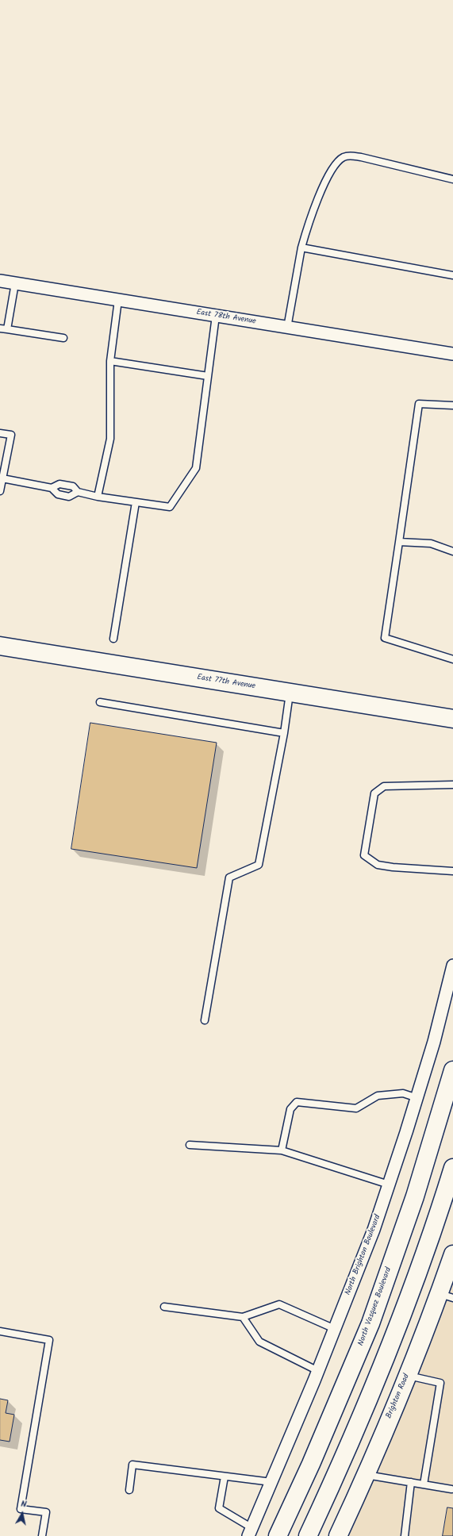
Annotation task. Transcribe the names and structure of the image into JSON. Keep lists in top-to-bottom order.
{
  "streets": {
    "main road": ["East 77th Avenue", "North Vasquez Boulevard", "Brighton Road"],
    "street": ["East 78th Avenue", "North Brighton Boulevard"]
  },
  "north": "top"
}
